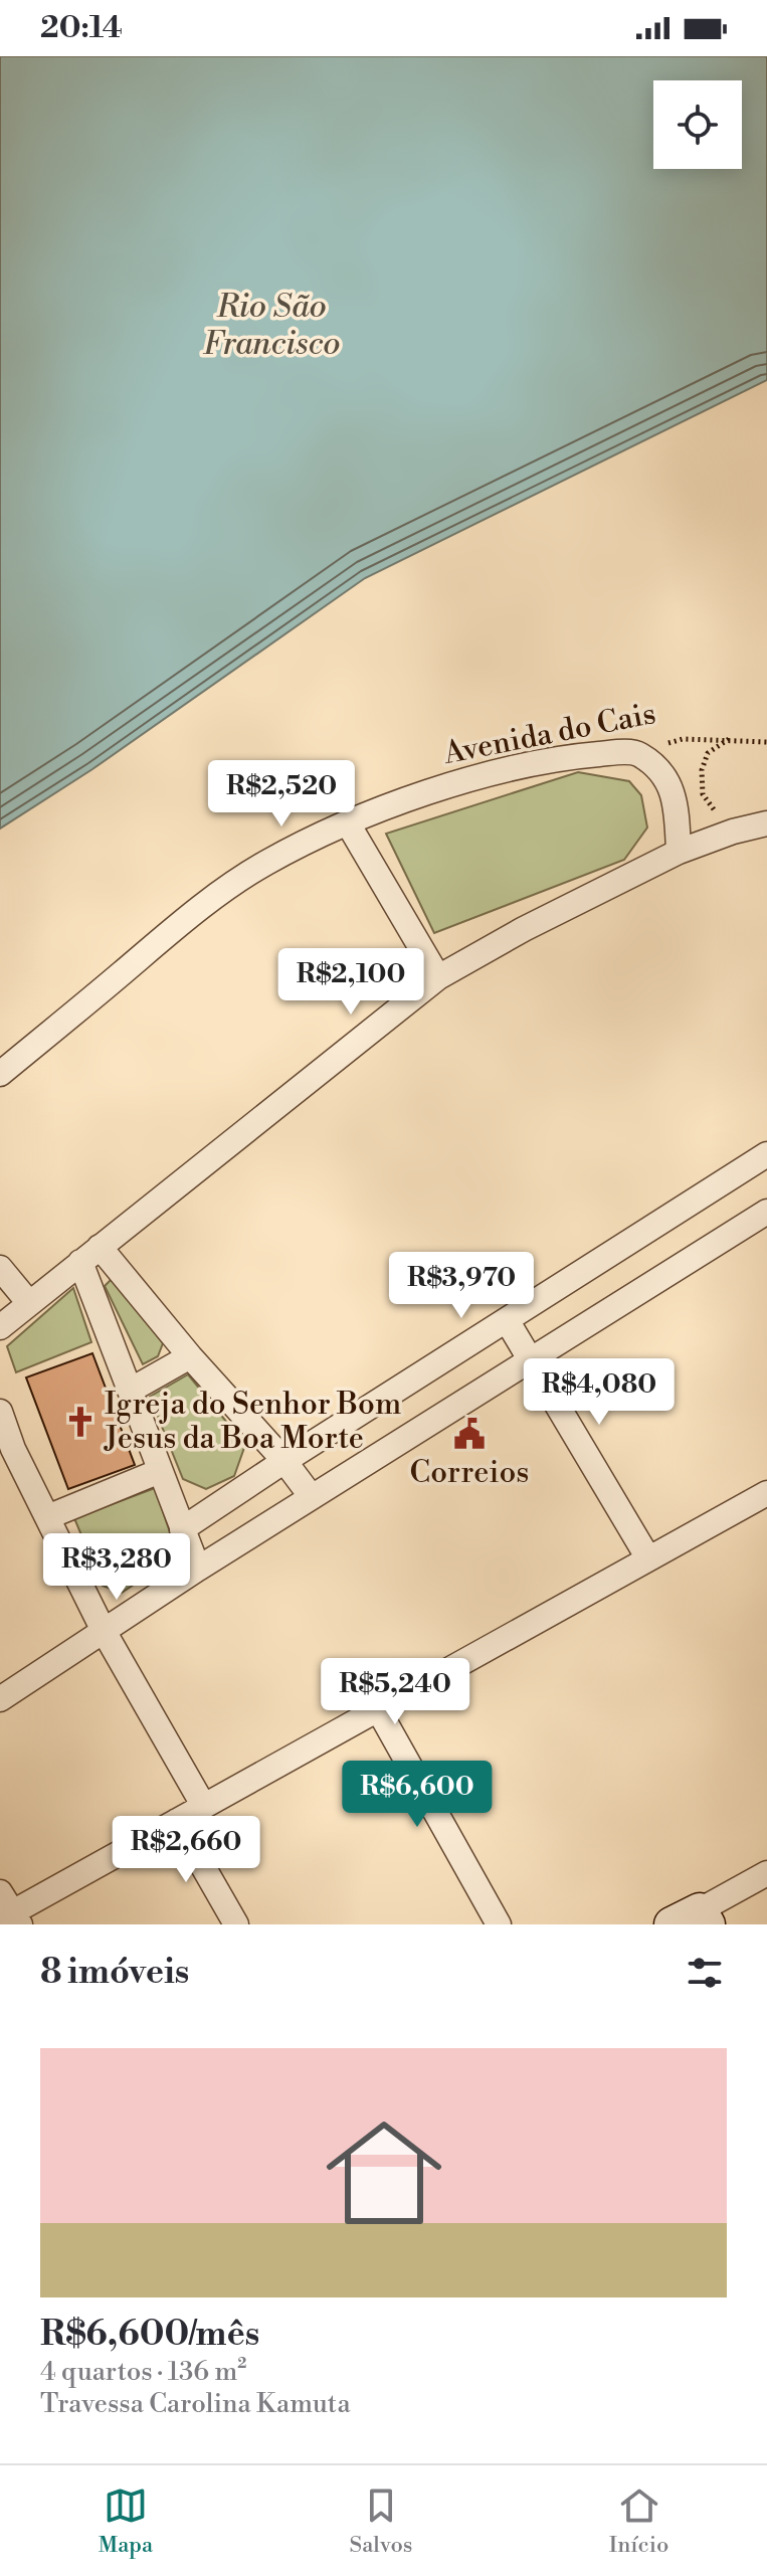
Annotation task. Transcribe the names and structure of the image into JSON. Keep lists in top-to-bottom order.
{
  "streets": {
    "street": ["Avenida do Cais"]
  },
  "water": ["Rio São Francisco"],
  "places": {
    "church": ["Igreja do Senhor Bom Jesus da Boa Morte"],
    "public building": ["Correios"]
  },
  "page": {
    "status": "20:14",
    "price": [
      "R$2,520",
      "R$2,100",
      "R$3,970",
      "R$4,080",
      "R$3,280",
      "R$5,240",
      "R$6,600",
      "R$2,660"
    ],
    "heading": "8 imóveis",
    "list": [
      {
        "name": "R$6,600/mês",
        "note": "4 quartos · 136 m² · Travessa Carolina Kamuta"
      }
    ],
    "tabs": ["Mapa", "Salvos", "Início"]
  }
}
